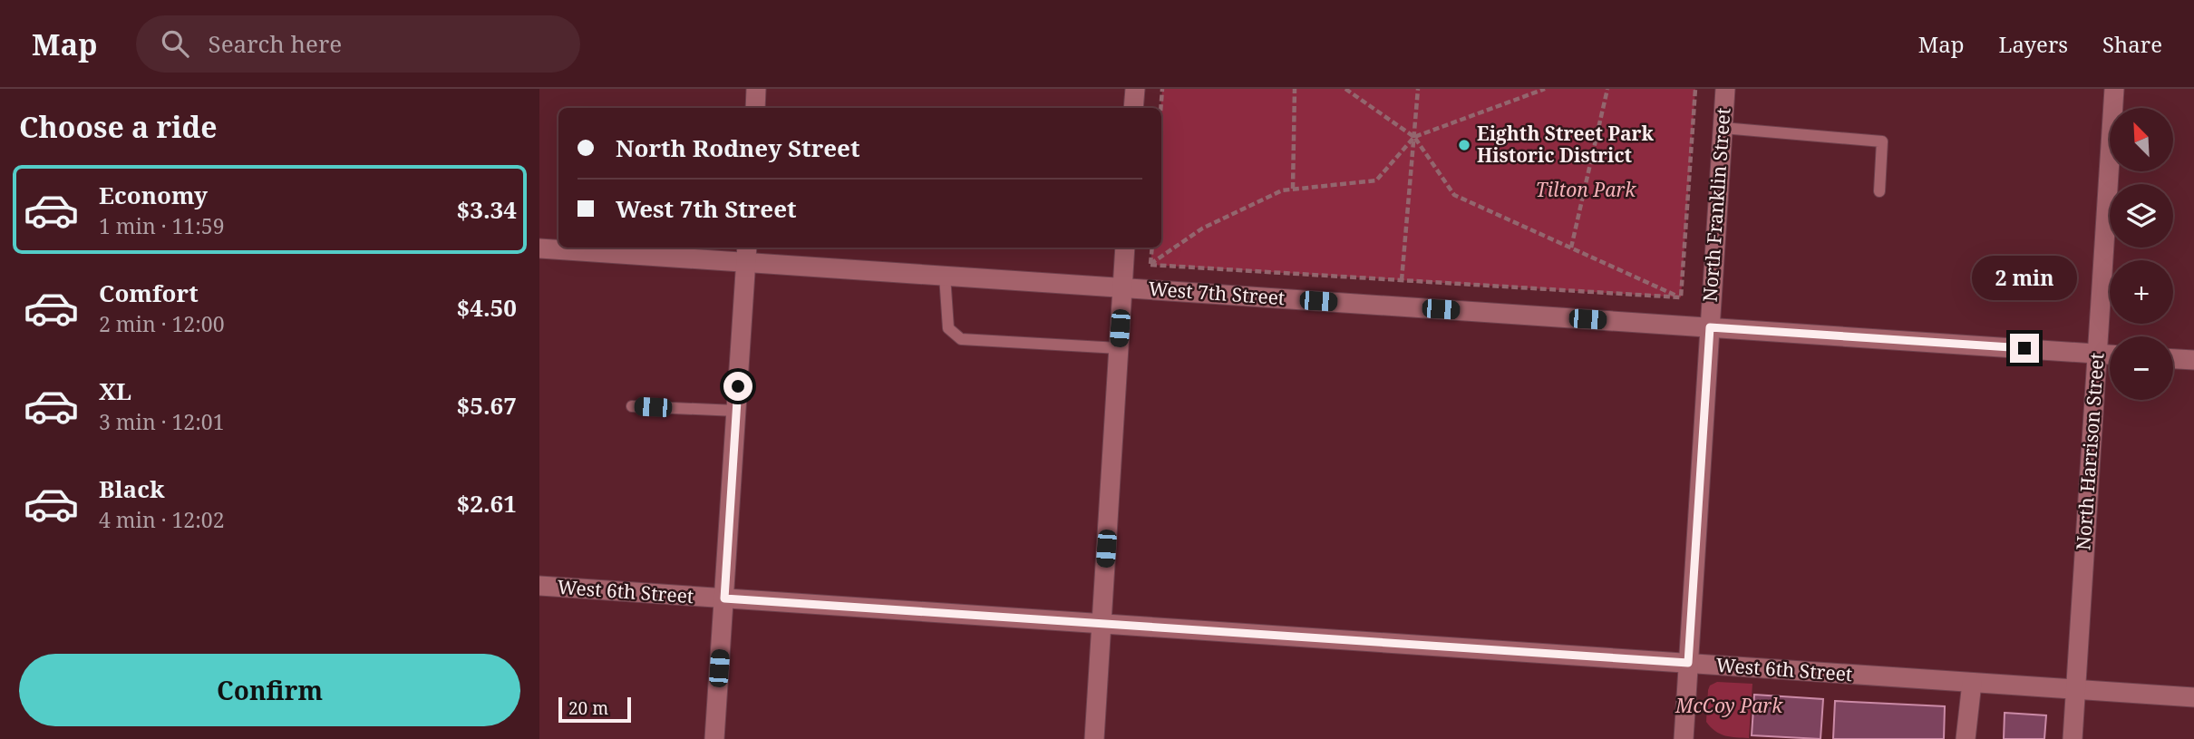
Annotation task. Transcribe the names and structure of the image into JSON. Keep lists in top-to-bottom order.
{
  "streets": {
    "street": [
      "North Franklin Street",
      "West 7th Street",
      "North Harrison Street",
      "West 6th Street"
    ]
  },
  "crossings": [
    ["North Franklin Street", "West 7th Street"],
    ["North Franklin Street", "West 6th Street"],
    ["West 7th Street", "North Harrison Street"],
    ["North Harrison Street", "West 6th Street"]
  ],
  "parks": ["Tilton Park", "McCoy Park"],
  "places": ["Eighth Street Park Historic District"],
  "scale_bar": "20 m",
  "north": "top left",
  "page": {
    "header": "Map",
    "search": "Search here",
    "nav": ["Map", "Layers", "Share"],
    "heading": "Choose a ride",
    "map_buttons": ["+", "−"],
    "banner": ["North Rodney Street", "West 7th Street"],
    "list": [
      {
        "name": "Economy",
        "note": "1 min · 11:59",
        "value": "$3.34"
      },
      {
        "name": "Comfort",
        "note": "2 min · 12:00",
        "value": "$4.50"
      },
      {
        "name": "XL",
        "note": "3 min · 12:01",
        "value": "$5.67"
      },
      {
        "name": "Black",
        "note": "4 min · 12:02",
        "value": "$2.61"
      }
    ],
    "bubble": "2 min",
    "buttons": "Confirm",
    "scale": "20 m"
  }
}
